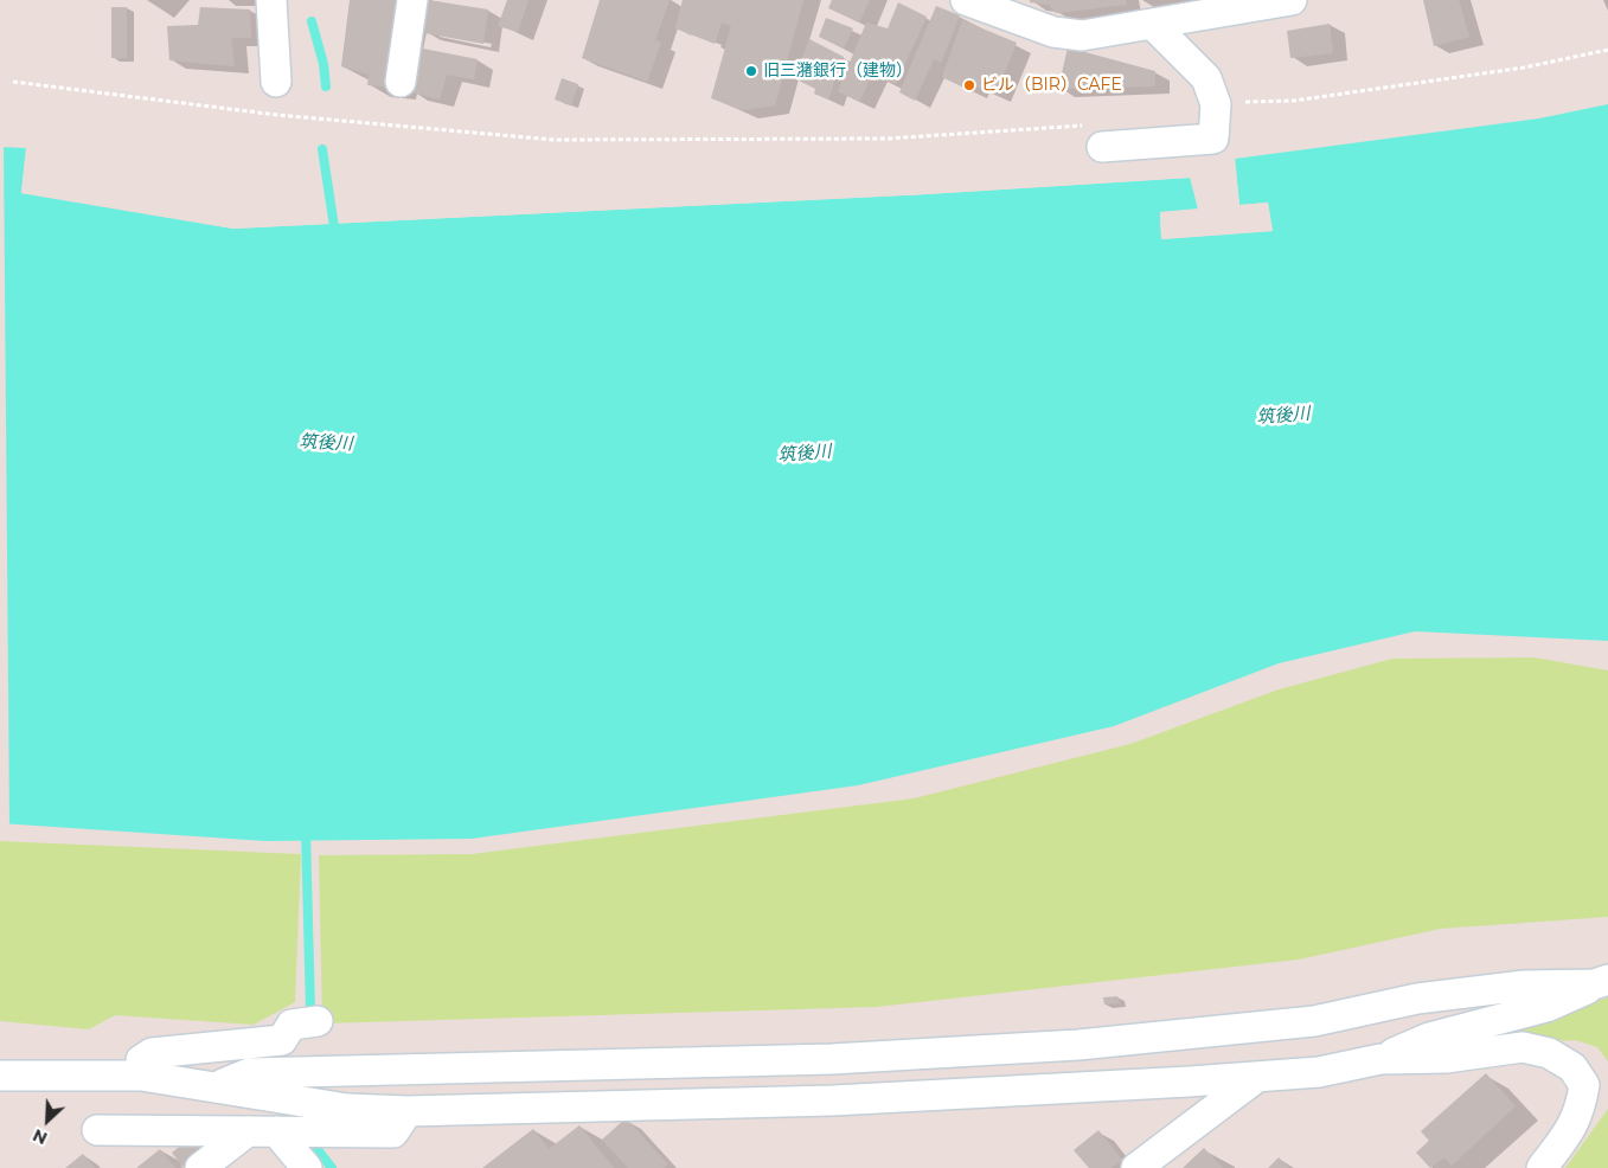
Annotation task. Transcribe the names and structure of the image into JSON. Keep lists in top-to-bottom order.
{
  "water": ["筑後川"],
  "places": ["旧三潴銀行（建物）", "ビル（BIR）CAFE"],
  "north": "bottom left"
}
